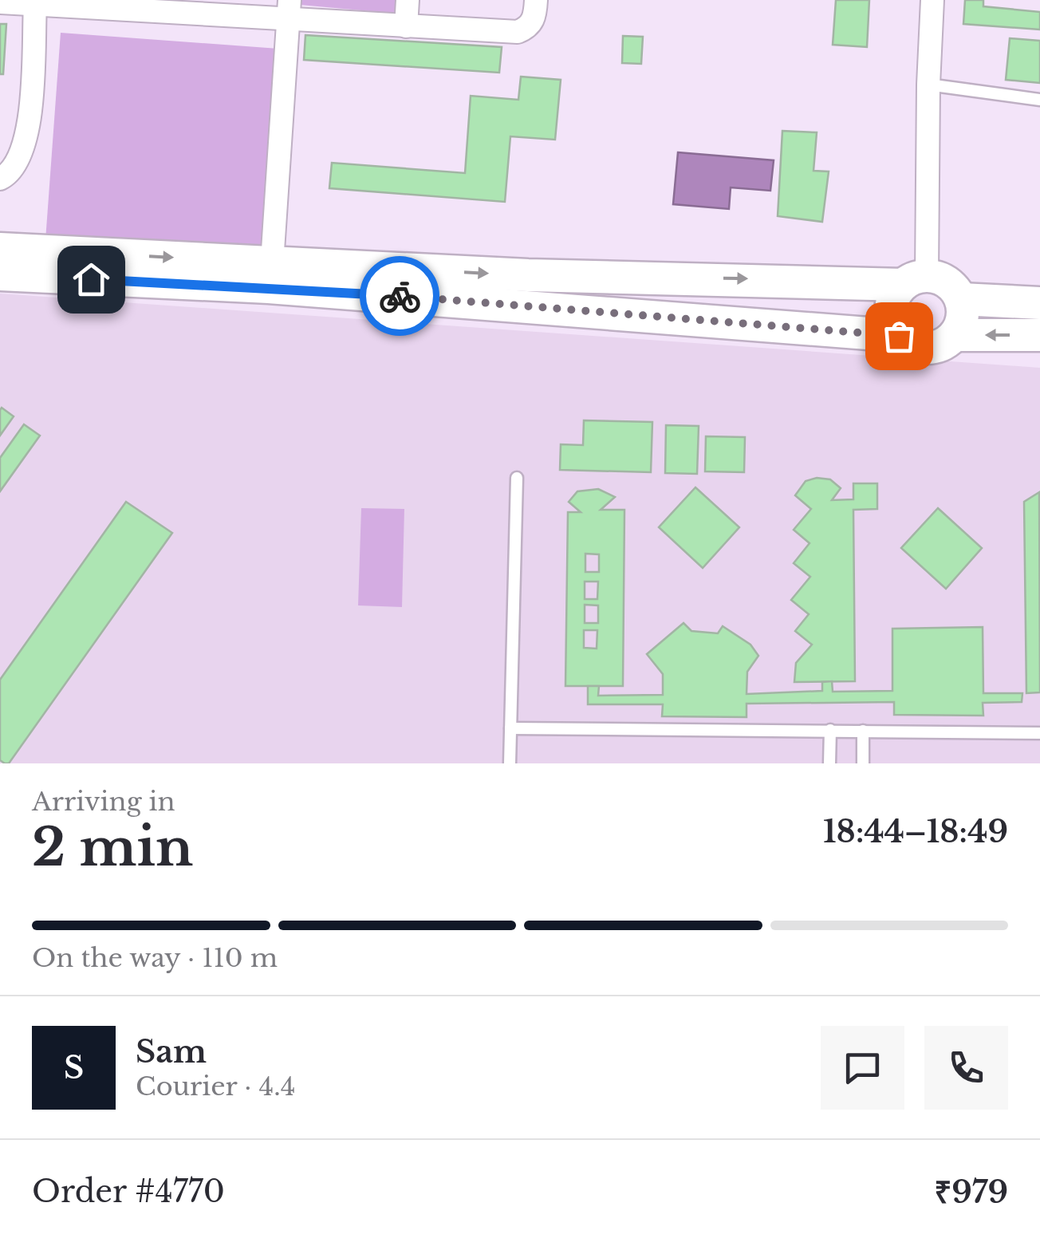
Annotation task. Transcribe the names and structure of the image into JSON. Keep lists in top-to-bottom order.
{
  "page": {
    "heading": ["2 min", "Arriving in", "18:44–18:49"],
    "panel": [
      "Sam",
      "Courier · 4.4",
      "Order #4770",
      "₹979"
    ],
    "bar": "On the way · 110 m",
    "round": "S"
  }
}
